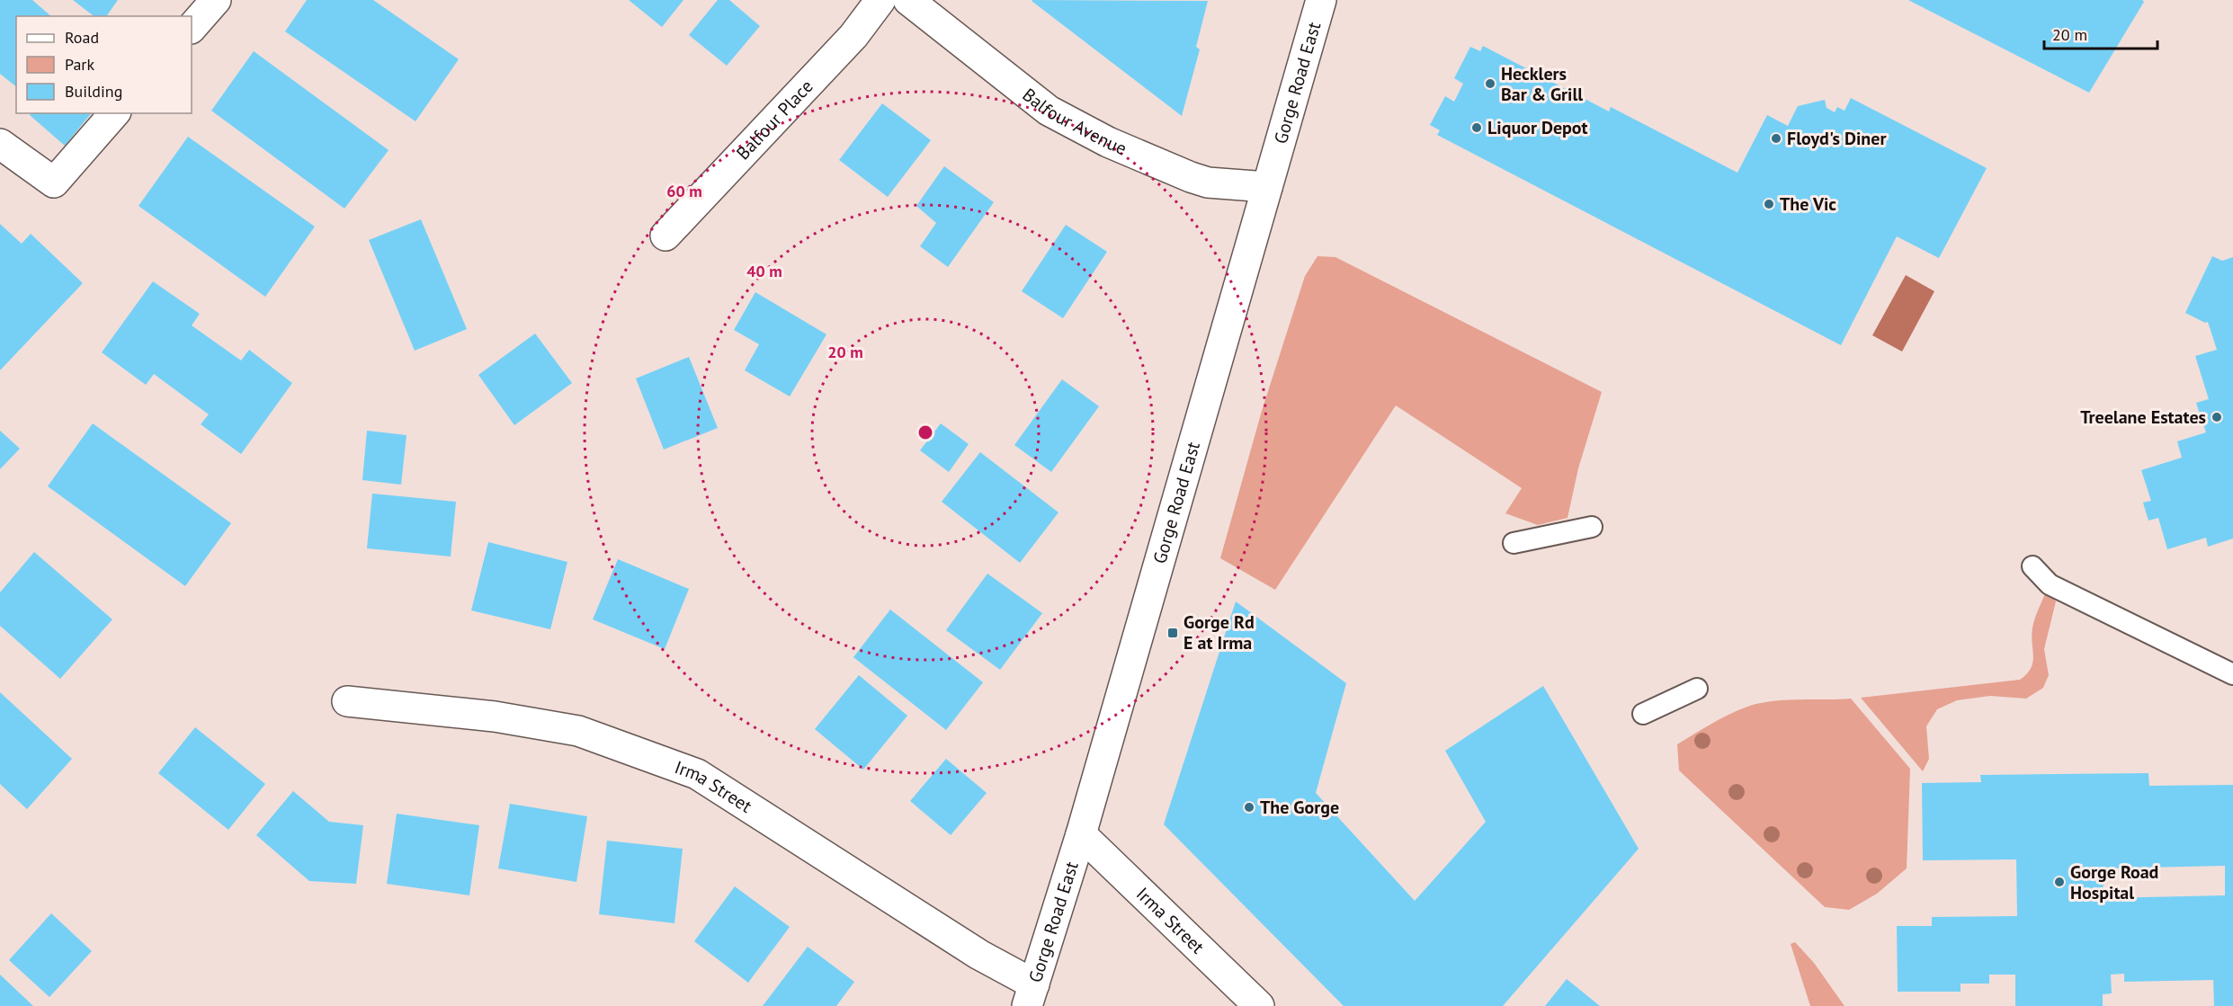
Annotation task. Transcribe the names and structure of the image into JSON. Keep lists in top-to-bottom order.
{
  "streets": {
    "street": [
      "Gorge Road East",
      "Balfour Place",
      "Balfour Avenue",
      "Irma Street"
    ]
  },
  "crossings": [
    ["Gorge Road East", "Balfour Avenue"],
    ["Gorge Road East", "Irma Street"]
  ],
  "places": {
    "other": [
      "Hecklers Bar & Grill",
      "Liquor Depot",
      "Floyd's Diner",
      "The Vic",
      "Treelane Estates",
      "The Gorge",
      "Gorge Road Hospital"
    ],
    "transit": ["Gorge Rd E at Irma"]
  },
  "legend": ["Road", "Park", "Building"],
  "scale_bar": "20 m",
  "rings": ["60 m", "40 m", "20 m"]
}
